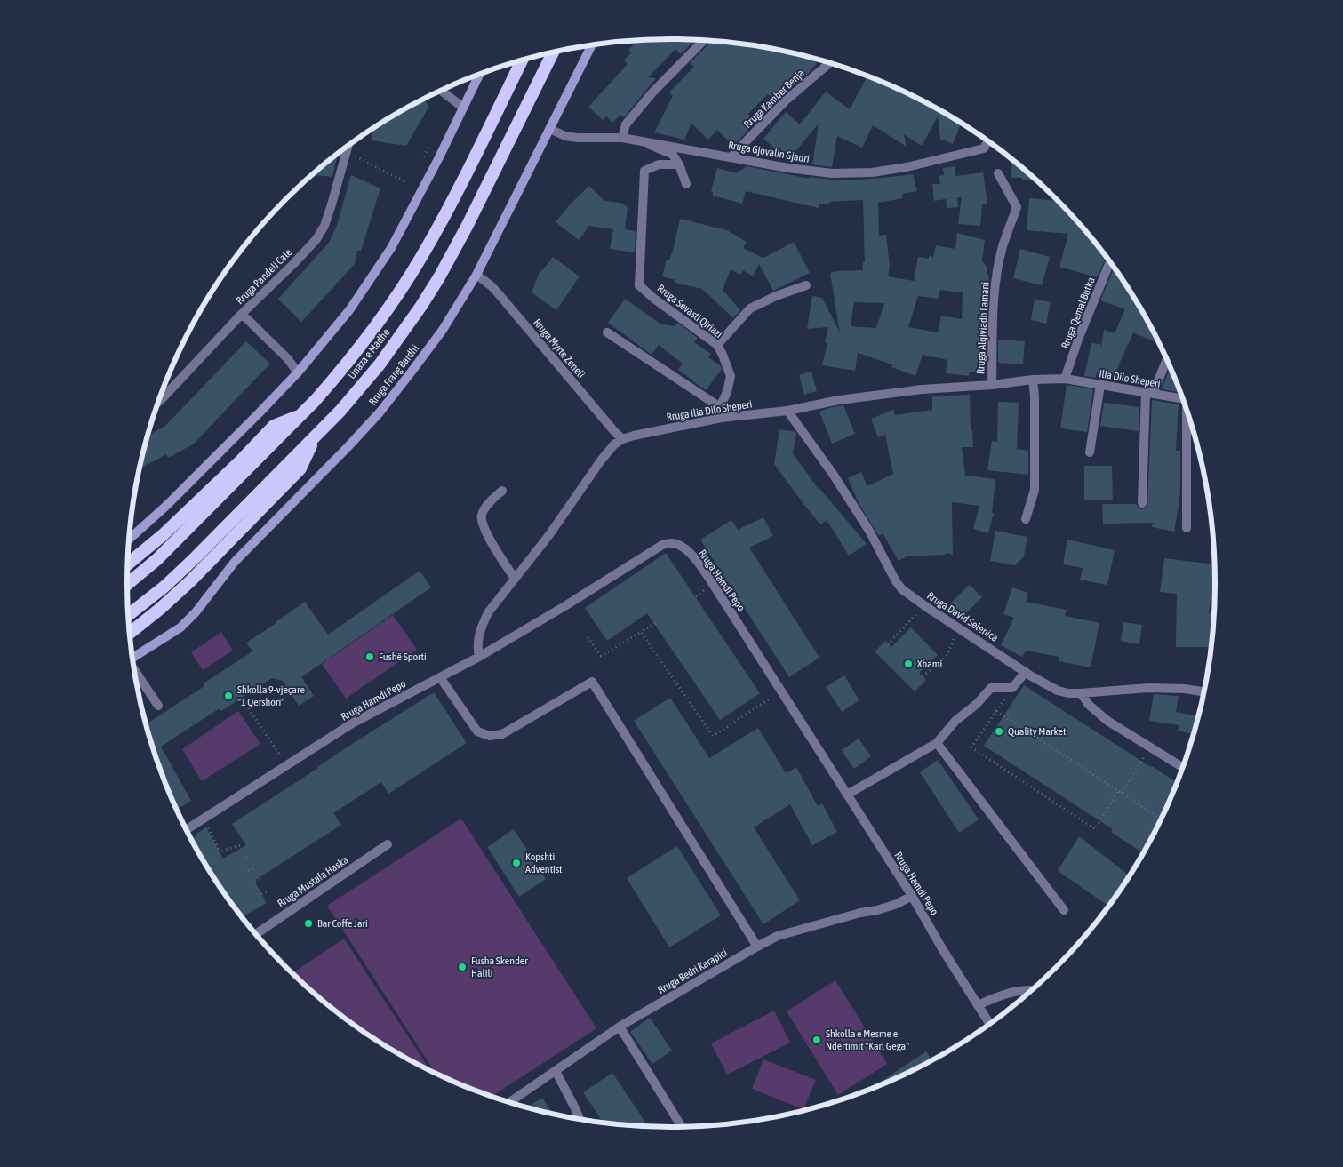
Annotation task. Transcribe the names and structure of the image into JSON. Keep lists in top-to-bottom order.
{
  "streets": {
    "highway": ["Unaza e Madhe"],
    "main road": ["Rruga Frang Bardhi"],
    "street": [
      "Rruga Kamber Benja",
      "Rruga Gjovalin Gjadri",
      "Rruga Pandeli Cale",
      "Rruga Sevasti Qiriazi",
      "Rruga Qemal Butka",
      "Rruga Alqiviadh Lamani",
      "Rruga Myrte Zeneli",
      "Ilia Dilo Sheperi",
      "Rruga Ilia Dilo Sheperi",
      "Rruga Hamdi Pepo",
      "Rruga David Selenica",
      "Rruga Mustafa Haska",
      "Rruga Bedri Karapici"
    ]
  },
  "crossings": [
    ["Rruga Kamber Benja", "Rruga Gjovalin Gjadri"],
    ["Rruga Gjovalin Gjadri", "Rruga Frang Bardhi"],
    ["Rruga Qemal Butka", "Ilia Dilo Sheperi"],
    ["Rruga Qemal Butka", "Rruga Ilia Dilo Sheperi"],
    ["Rruga Alqiviadh Lamani", "Rruga Ilia Dilo Sheperi"],
    ["Rruga Myrte Zeneli", "Rruga Frang Bardhi"],
    ["Rruga Myrte Zeneli", "Rruga Ilia Dilo Sheperi"],
    ["Ilia Dilo Sheperi", "Rruga Ilia Dilo Sheperi"],
    ["Rruga Ilia Dilo Sheperi", "Rruga Hamdi Pepo"],
    ["Rruga Ilia Dilo Sheperi", "Rruga David Selenica"],
    ["Rruga Hamdi Pepo", "Rruga Bedri Karapici"]
  ],
  "places": [
    "Fushë Sporti",
    "Xhami",
    "Shkolla 9-vjeçare \"1 Qershori\"",
    "Quality Market",
    "Kopshti Adventist",
    "Bar Coffe Jari",
    "Fusha Skender Halili",
    "Shkolla e Mesme e Ndërtimit \"Karl Gega\""
  ]
}
